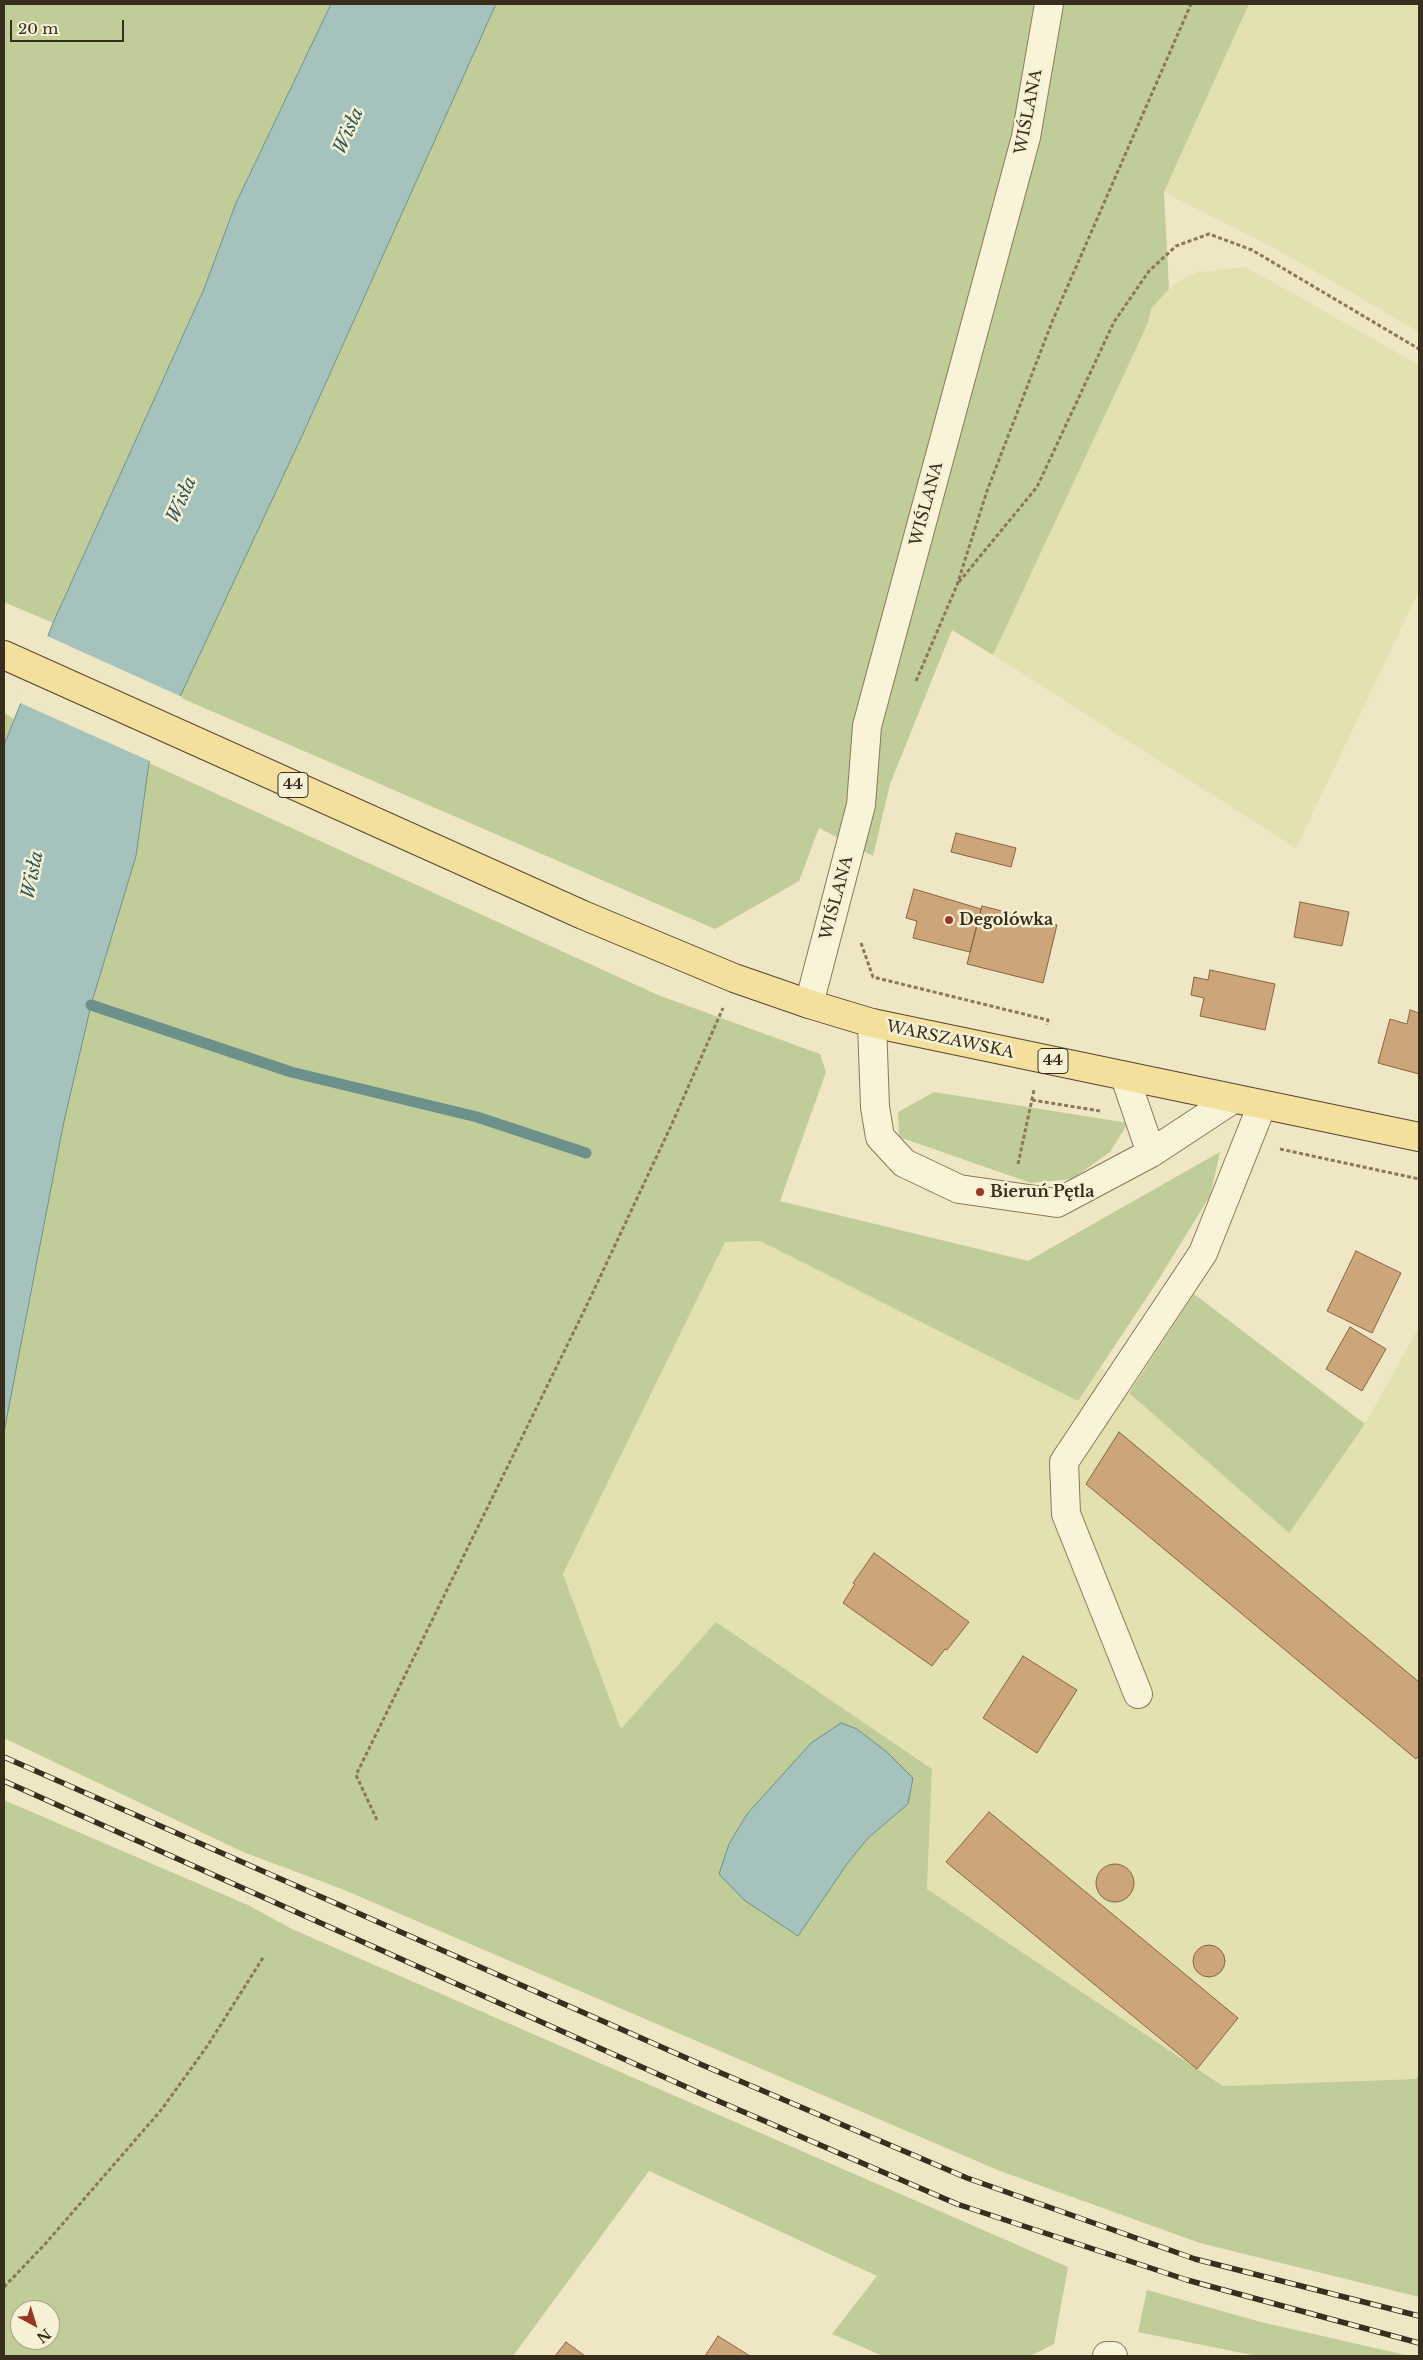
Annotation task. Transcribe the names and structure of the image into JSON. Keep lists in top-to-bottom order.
{
  "streets": {
    "main road": ["44", "WARSZAWSKA"],
    "street": ["WIŚLANA"]
  },
  "crossings": [
    ["WIŚLANA", "WARSZAWSKA"]
  ],
  "water": ["Wisła"],
  "places": ["Degolówka", "Bieruń Pętla"],
  "scale_bar": "20 m",
  "north": "bottom right"
}
